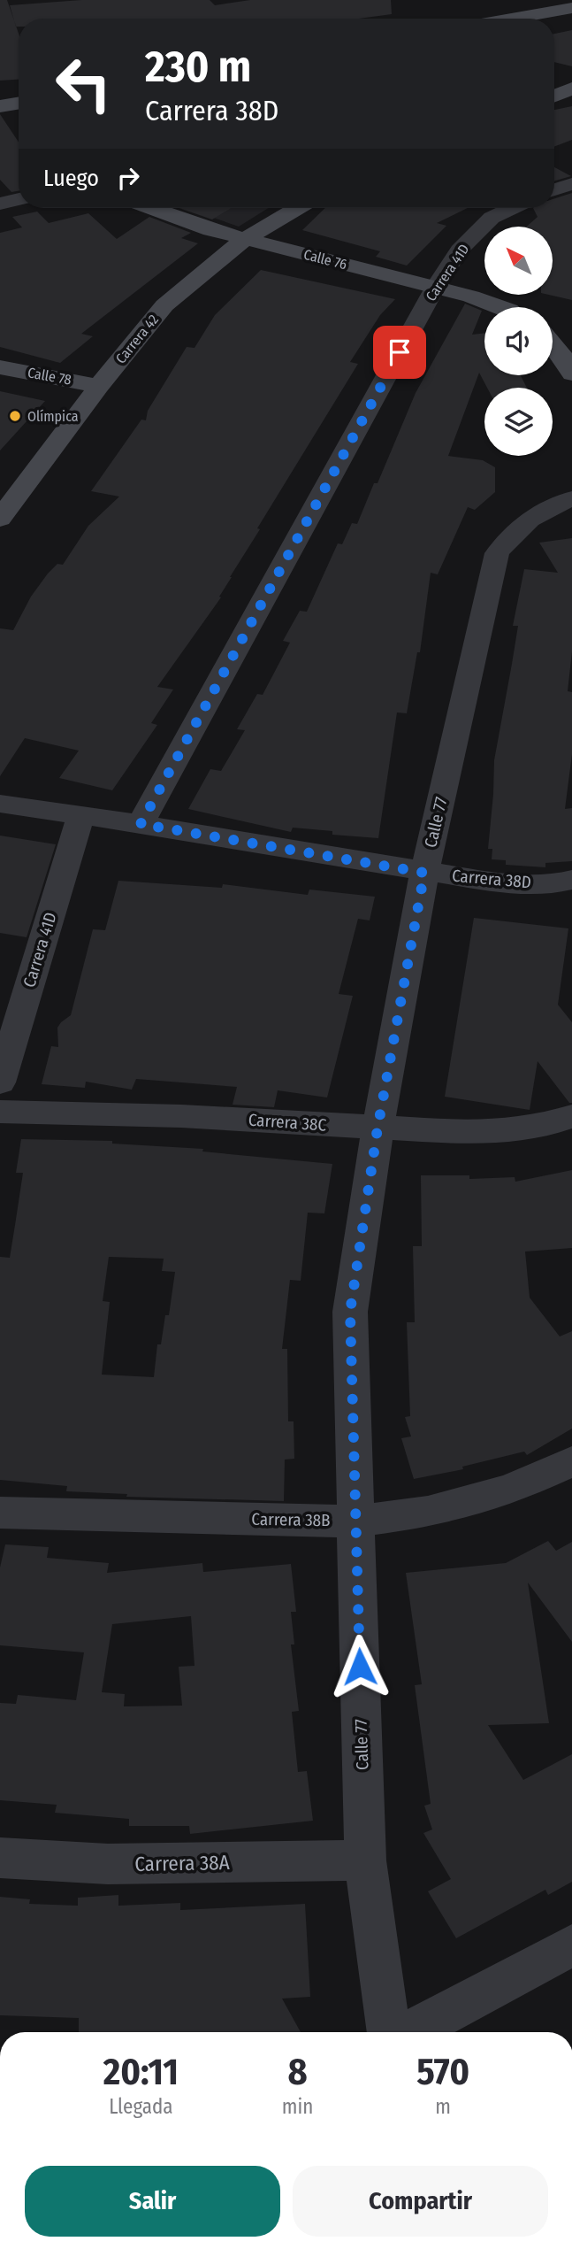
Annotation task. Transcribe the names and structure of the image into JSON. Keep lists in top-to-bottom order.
{
  "streets": {
    "street": [
      "Calle 76",
      "Carrera 41D",
      "Carrera 42",
      "Calle 78",
      "Calle 77",
      "Carrera 38D",
      "Carrera 38C",
      "Carrera 38B",
      "Carrera 38A"
    ]
  },
  "crossings": [
    ["Calle 76", "Carrera 41D"],
    ["Calle 76", "Carrera 42"],
    ["Carrera 41D", "Carrera 38D"],
    ["Carrera 42", "Calle 78"],
    ["Calle 77", "Carrera 38D"],
    ["Calle 77", "Carrera 38C"],
    ["Calle 77", "Carrera 38B"],
    ["Calle 77", "Carrera 38A"]
  ],
  "places": ["Olímpica"],
  "north": "top left",
  "page": {
    "turn": ["230 m", "Carrera 38D"],
    "then": "Luego",
    "eta": [
      "20:11",
      "Llegada",
      "8",
      "min",
      "570",
      "m"
    ],
    "buttons": ["Salir", "Compartir"]
  }
}
